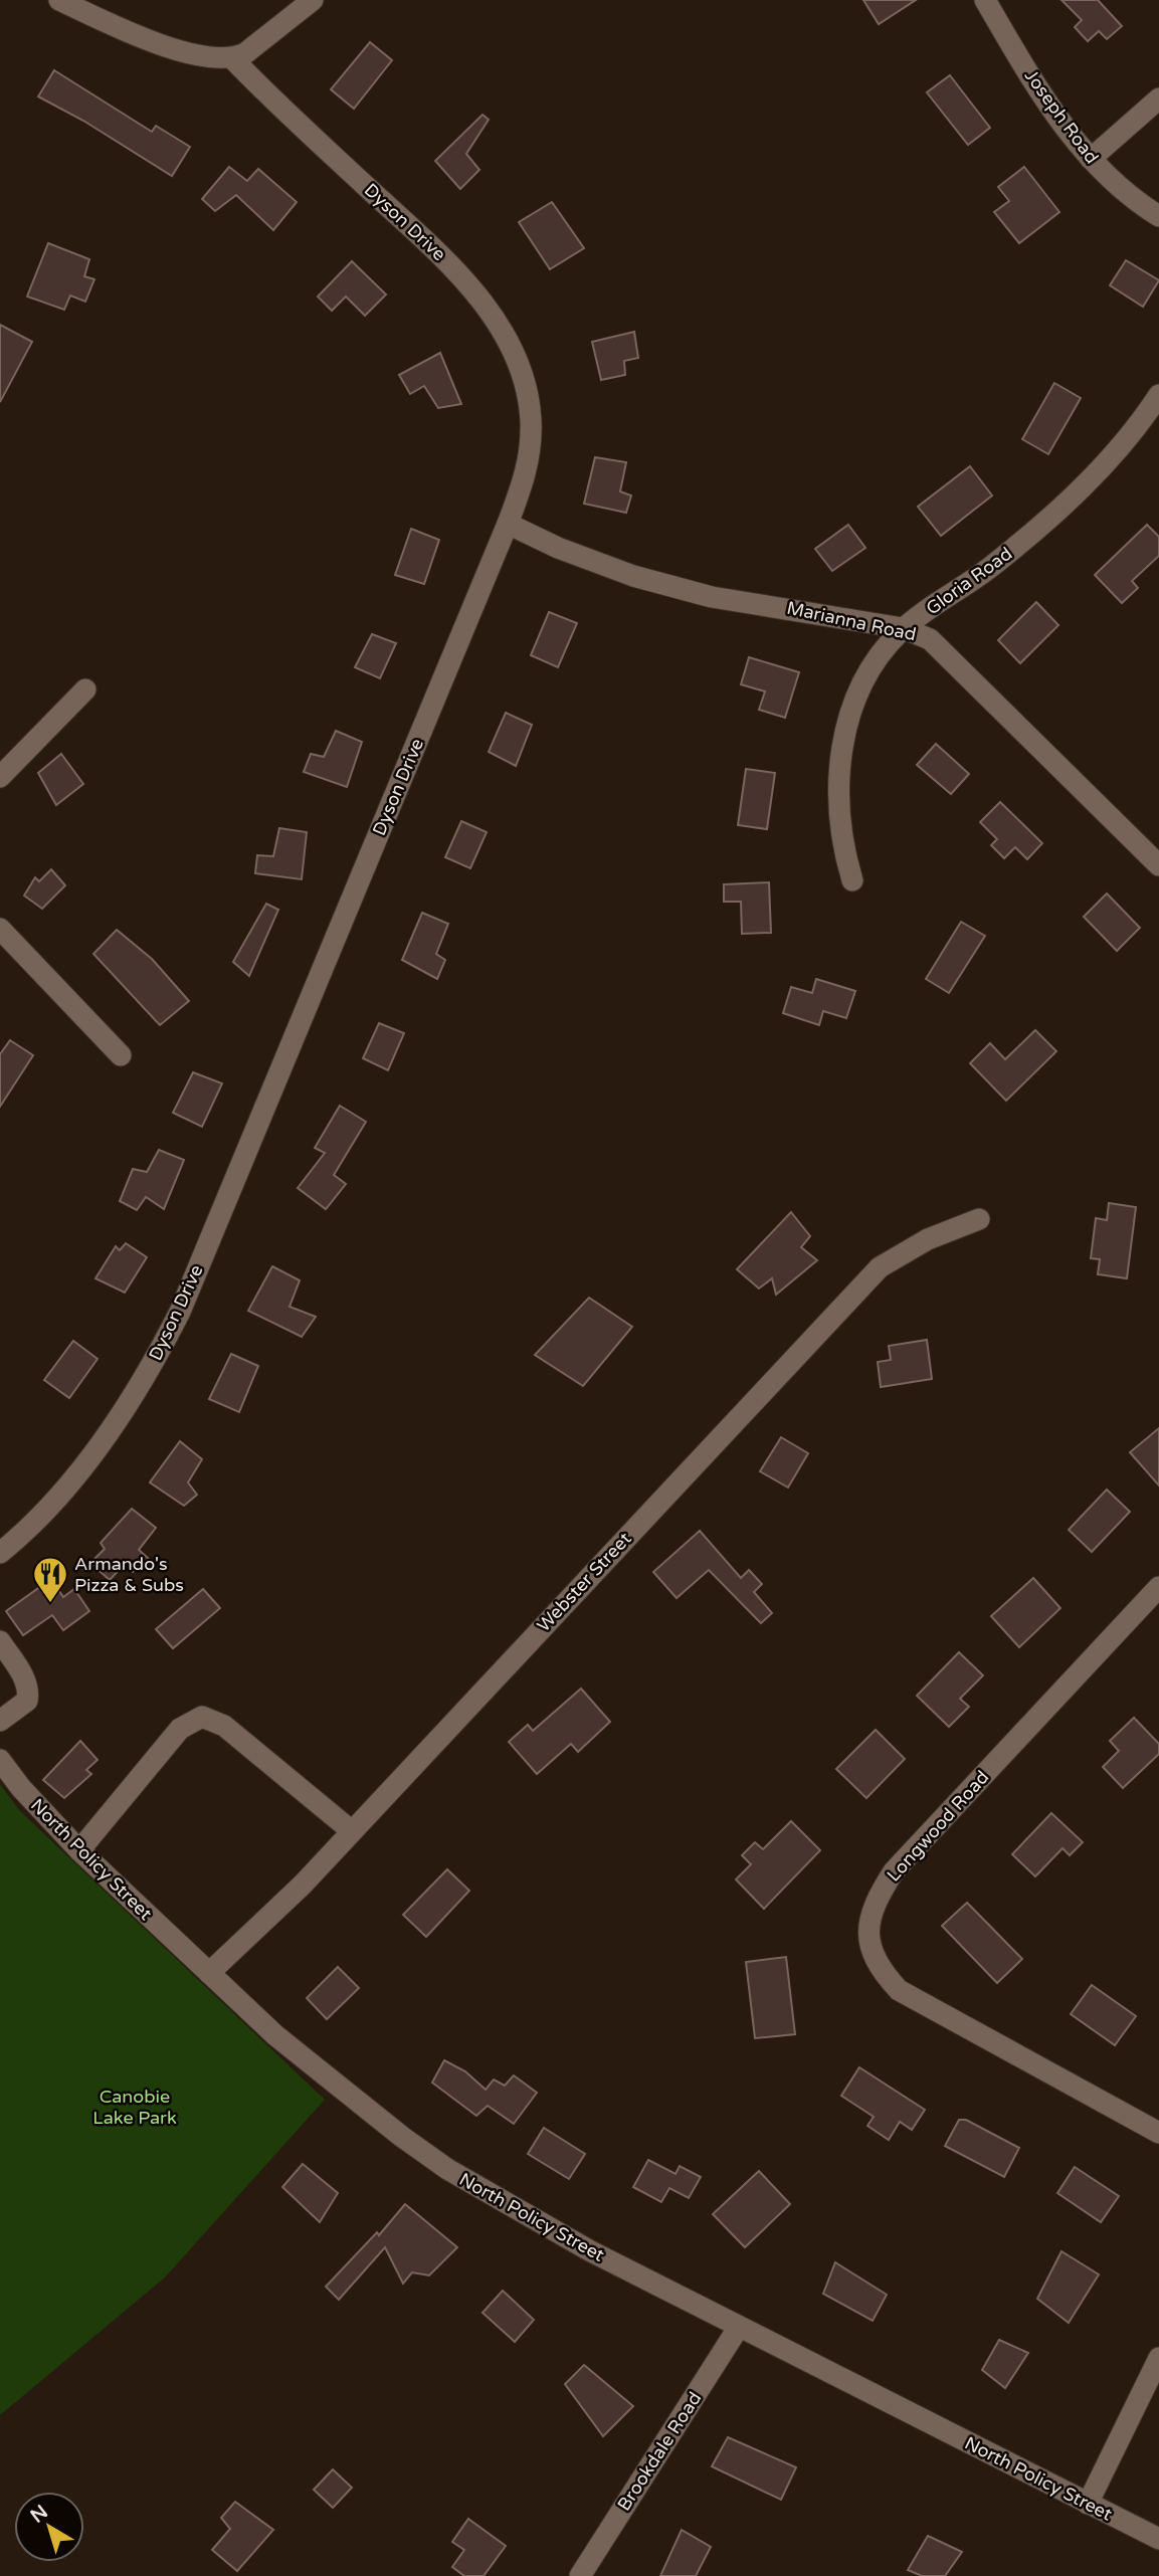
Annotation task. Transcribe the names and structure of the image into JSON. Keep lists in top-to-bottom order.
{
  "streets": {
    "street": [
      "Joseph Road",
      "Dyson Drive",
      "Gloria Road",
      "Marianna Road",
      "Webster Street",
      "Longwood Road",
      "North Policy Street",
      "Brookdale Road"
    ]
  },
  "crossings": [
    ["Dyson Drive", "Marianna Road"],
    ["Gloria Road", "Marianna Road"],
    ["Webster Street", "North Policy Street"],
    ["North Policy Street", "Brookdale Road"]
  ],
  "parks": ["Canobie Lake Park"],
  "places": {
    "restaurant": ["Armando's Pizza & Subs"]
  },
  "north": "top left"
}
